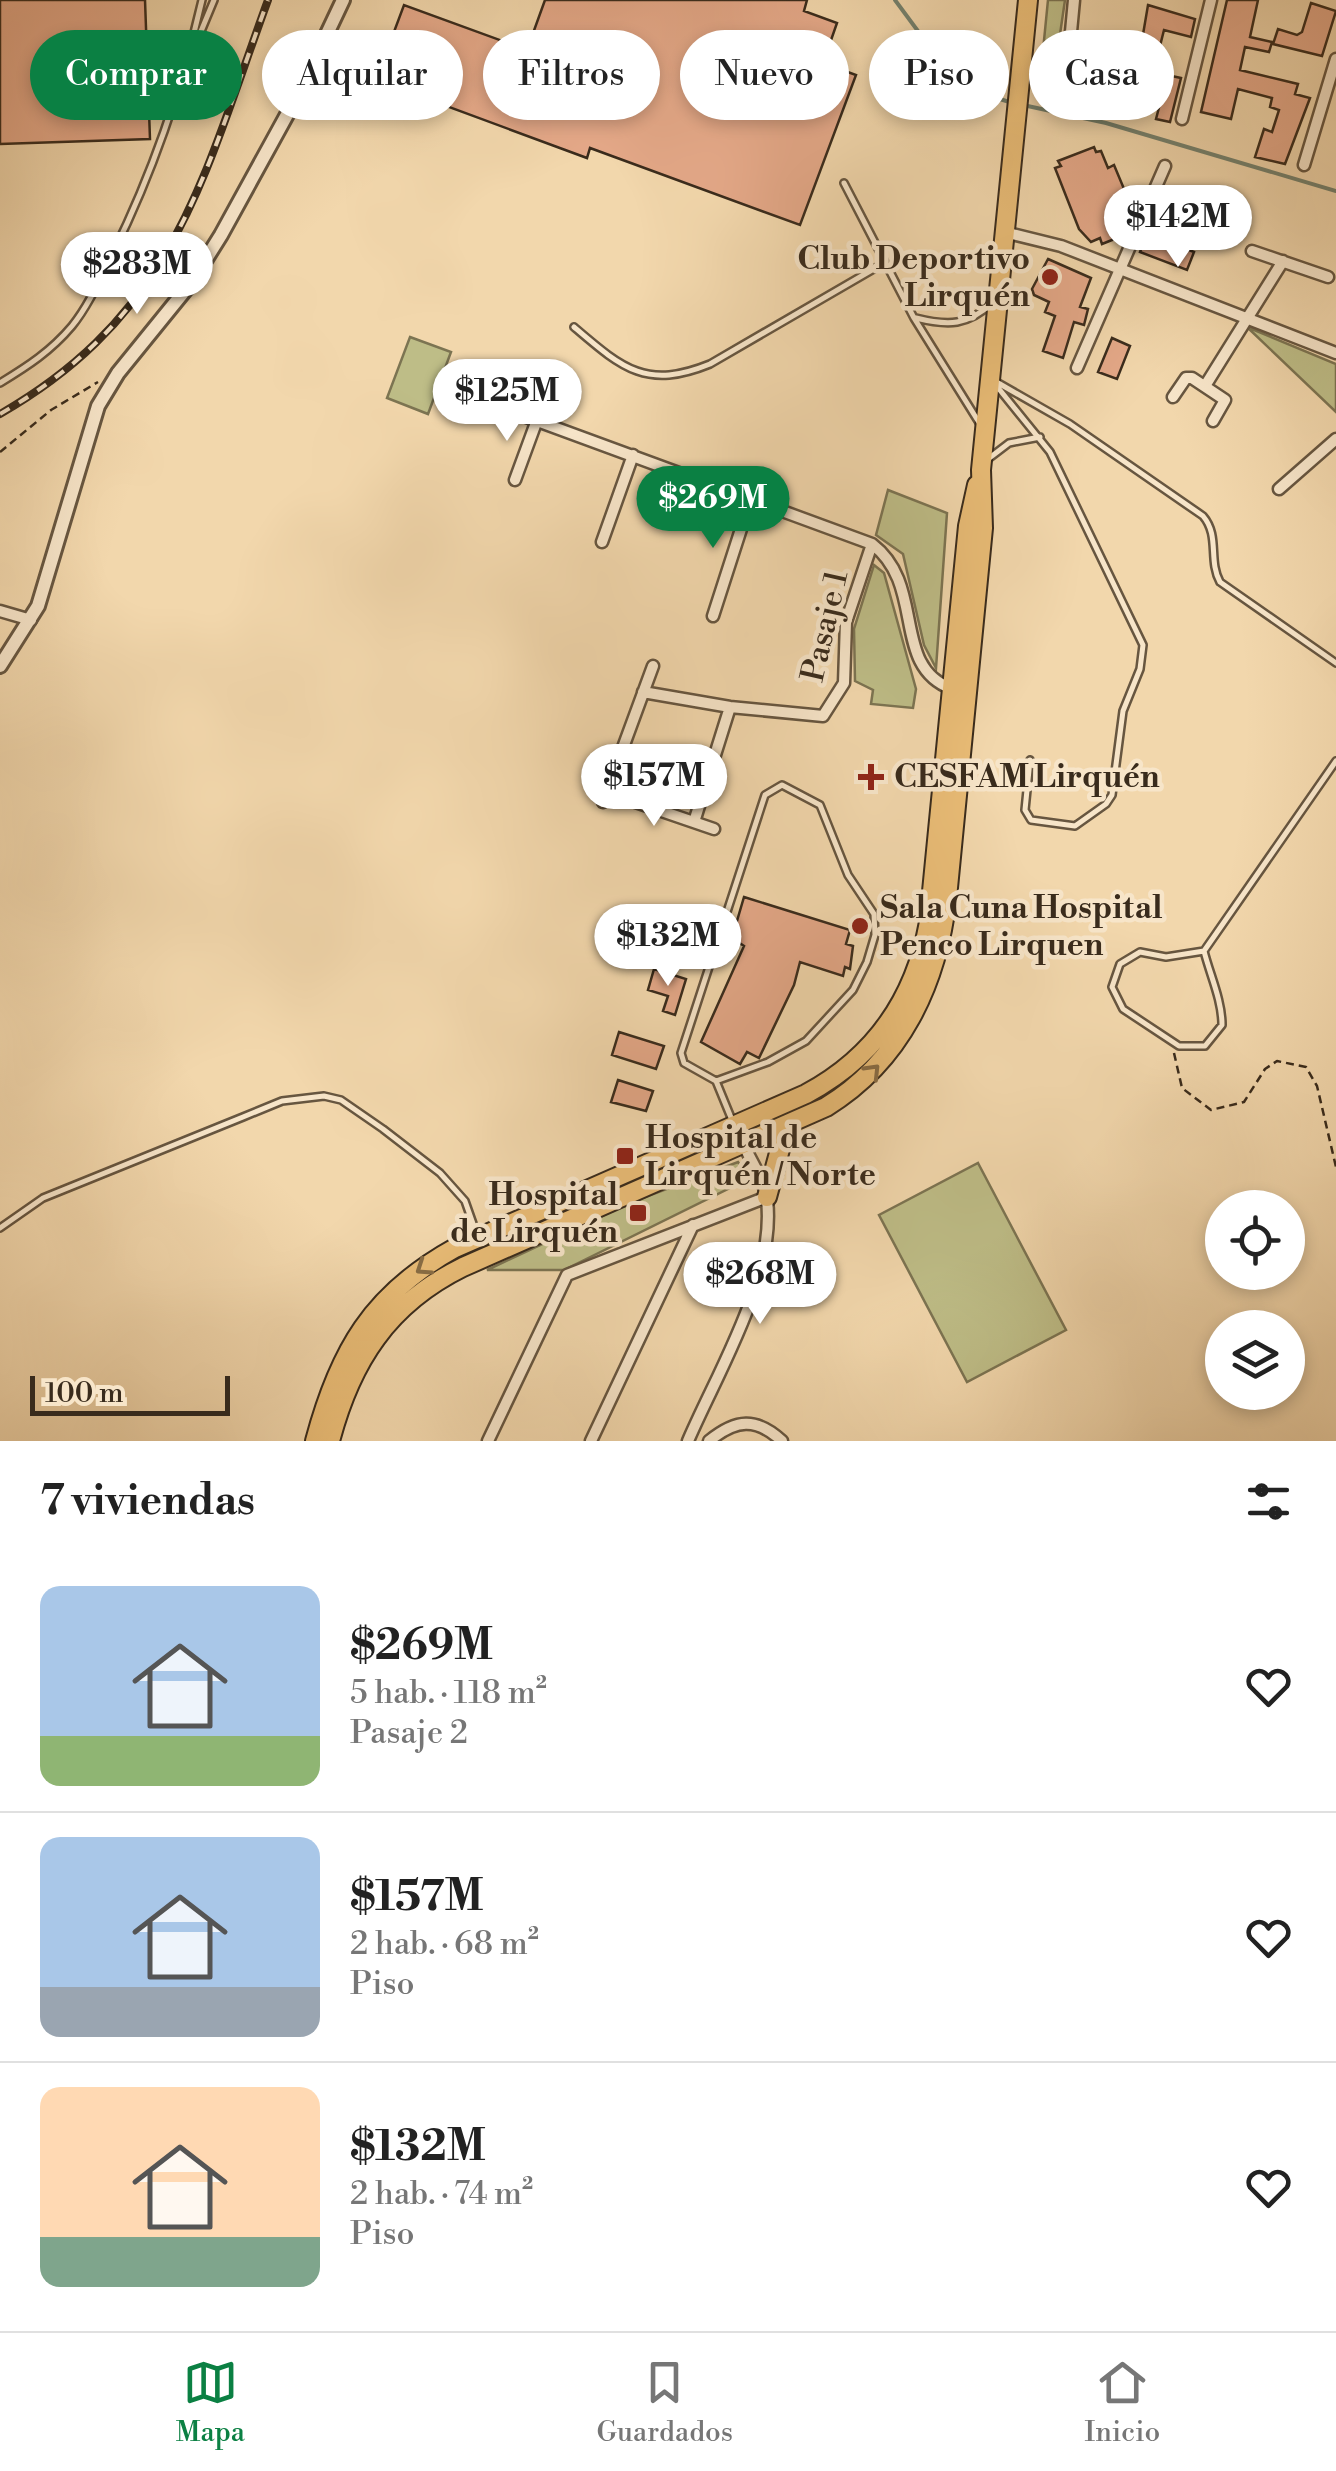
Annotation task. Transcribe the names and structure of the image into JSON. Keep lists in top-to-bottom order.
{
  "streets": {
    "street": ["Pasaje 1"]
  },
  "places": {
    "other": ["Club Deportivo Lirquén", "Sala Cuna Hospital Penco Lirquen"],
    "health": ["CESFAM Lirquén"],
    "transit": ["Hospital de Lirquén / Norte", "Hospital de Lirquén"]
  },
  "scale_bar": "100 m",
  "page": {
    "chip": [
      "Comprar",
      "Alquilar",
      "Filtros",
      "Nuevo",
      "Piso",
      "Casa"
    ],
    "price": [
      "$142M",
      "$283M",
      "$125M",
      "$269M",
      "$157M",
      "$132M",
      "$268M"
    ],
    "scale": "100 m",
    "heading": "7 viviendas",
    "list": [
      {
        "name": "$269M",
        "note": "5 hab. · 118 m² · Pasaje 2"
      },
      {
        "name": "$157M",
        "note": "2 hab. · 68 m² · Piso"
      },
      {
        "name": "$132M",
        "note": "2 hab. · 74 m² · Piso"
      }
    ],
    "tabs": ["Mapa", "Guardados", "Inicio"]
  }
}
